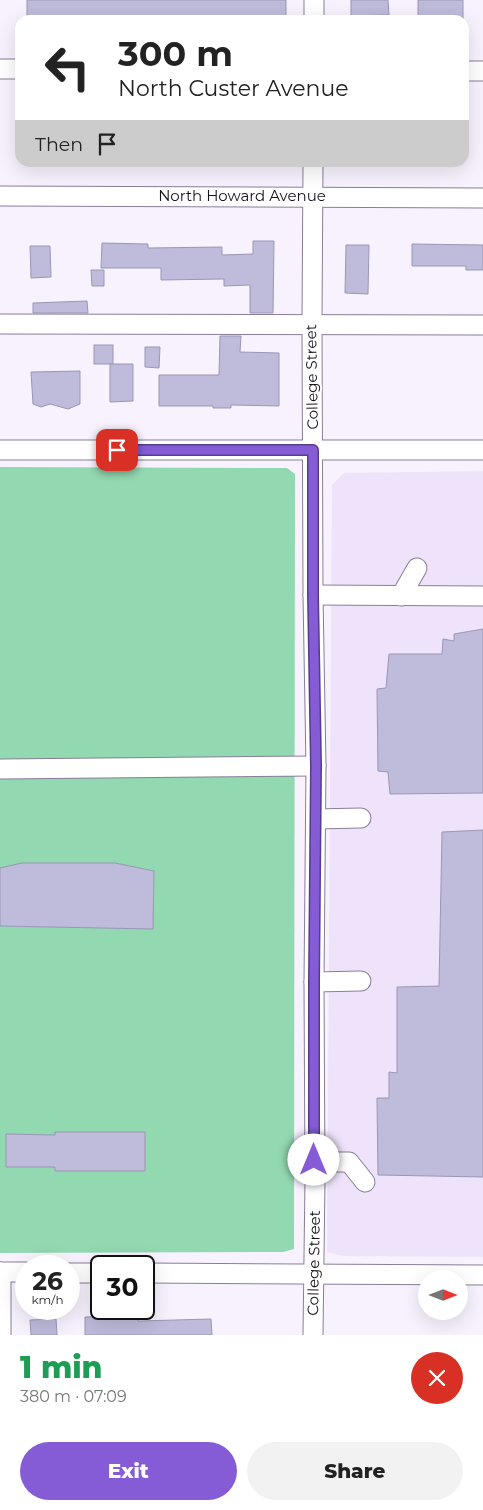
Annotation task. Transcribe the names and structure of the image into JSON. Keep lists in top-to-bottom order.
{
  "streets": {
    "street": ["North Howard Avenue", "College Street"]
  },
  "crossings": [
    ["North Howard Avenue", "College Street"]
  ],
  "north": "right",
  "page": {
    "turn": ["300 m", "North Custer Avenue"],
    "then": "Then",
    "speed": "26 km/h",
    "limit": "30",
    "heading": ["1 min", "380 m · 07:09"],
    "buttons": ["Exit", "Share"]
  }
}
